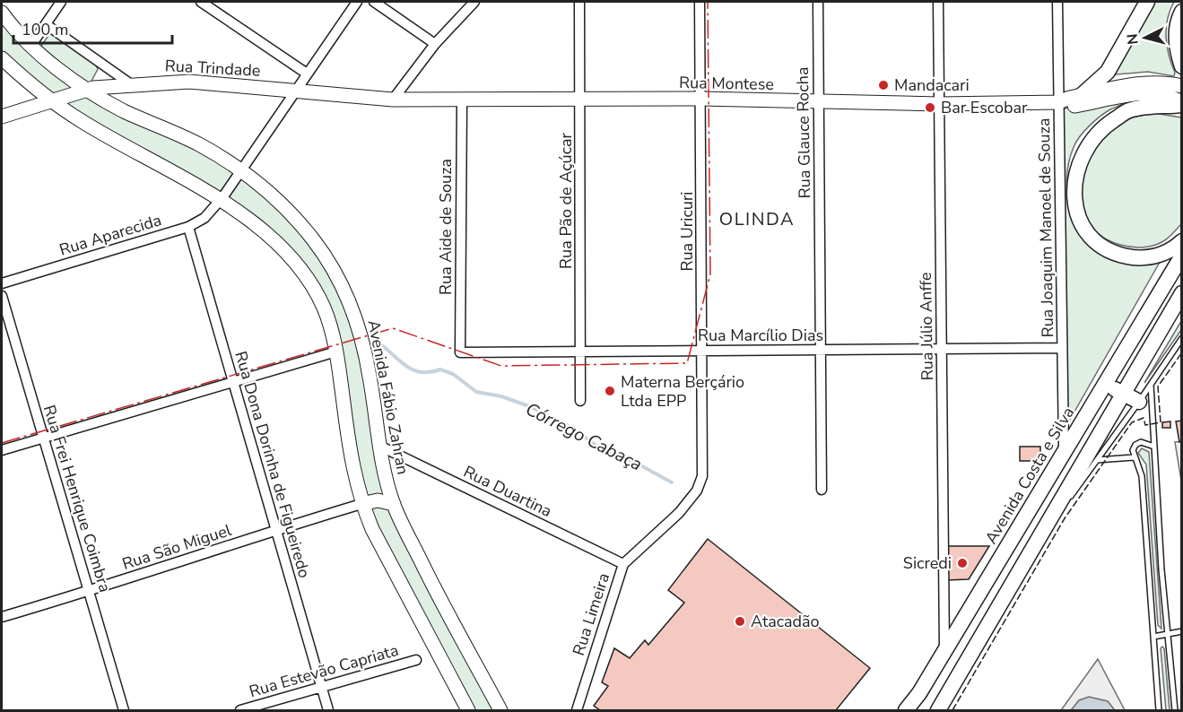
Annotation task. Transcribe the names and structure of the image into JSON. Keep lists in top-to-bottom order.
{
  "streets": {
    "main road": [
      "Rua Trindade",
      "Rua Montese",
      "Avenida Fábio Zahran",
      "Avenida Costa e Silva"
    ],
    "street": [
      "Rua Glauce Rocha",
      "Rua Pão de Açúcar",
      "Rua Aide de Souza",
      "Rua Joaquim Manoel de Souza",
      "Rua Uricuri",
      "Rua Aparecida",
      "Rua Júlio Anffe",
      "Rua Marcílio Dias",
      "Rua Dona Dorinha de Figueiredo",
      "Rua Duartina",
      "Rua Frei Henrique Coimbra",
      "Rua São Miguel",
      "Rua Limeira",
      "Rua Estevão Capriata"
    ]
  },
  "crossings": [
    ["Rua Trindade", "Rua Montese"],
    ["Rua Trindade", "Rua Aparecida"],
    ["Rua Trindade", "Avenida Fábio Zahran"],
    ["Rua Montese", "Rua Glauce Rocha"],
    ["Rua Montese", "Rua Pão de Açúcar"],
    ["Rua Montese", "Rua Aide de Souza"],
    ["Rua Montese", "Rua Joaquim Manoel de Souza"],
    ["Rua Montese", "Rua Uricuri"],
    ["Rua Montese", "Rua Júlio Anffe"],
    ["Rua Glauce Rocha", "Rua Marcílio Dias"],
    ["Rua Pão de Açúcar", "Rua Marcílio Dias"],
    ["Rua Aide de Souza", "Rua Marcílio Dias"],
    ["Rua Joaquim Manoel de Souza", "Rua Marcílio Dias"],
    ["Rua Joaquim Manoel de Souza", "Avenida Costa e Silva"],
    ["Rua Uricuri", "Rua Marcílio Dias"],
    ["Rua Uricuri", "Rua Limeira"],
    ["Rua Aparecida", "Avenida Fábio Zahran"],
    ["Rua Aparecida", "Rua Dona Dorinha de Figueiredo"],
    ["Rua Júlio Anffe", "Rua Marcílio Dias"],
    ["Rua Júlio Anffe", "Avenida Costa e Silva"],
    ["Avenida Fábio Zahran", "Rua Duartina"],
    ["Rua Dona Dorinha de Figueiredo", "Rua São Miguel"],
    ["Rua Dona Dorinha de Figueiredo", "Rua Estevão Capriata"],
    ["Rua Duartina", "Rua Limeira"],
    ["Rua Frei Henrique Coimbra", "Rua São Miguel"]
  ],
  "districts": ["OLINDA"],
  "water": ["Córrego Cabaça"],
  "places": [
    "Mandacari",
    "Bar Escobar",
    "Materna Berçário Ltda EPP",
    "Sicredi",
    "Atacadão"
  ],
  "scale_bar": "100 m",
  "north": "left"
}
